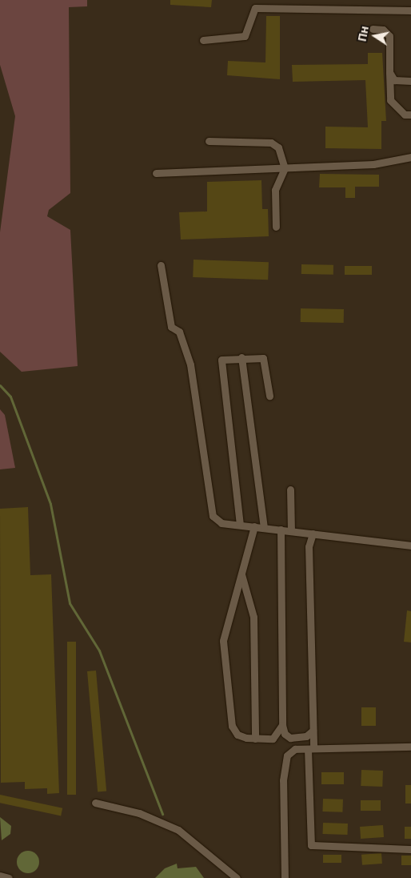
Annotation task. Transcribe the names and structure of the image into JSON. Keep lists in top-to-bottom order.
{
  "north": "left"
}
